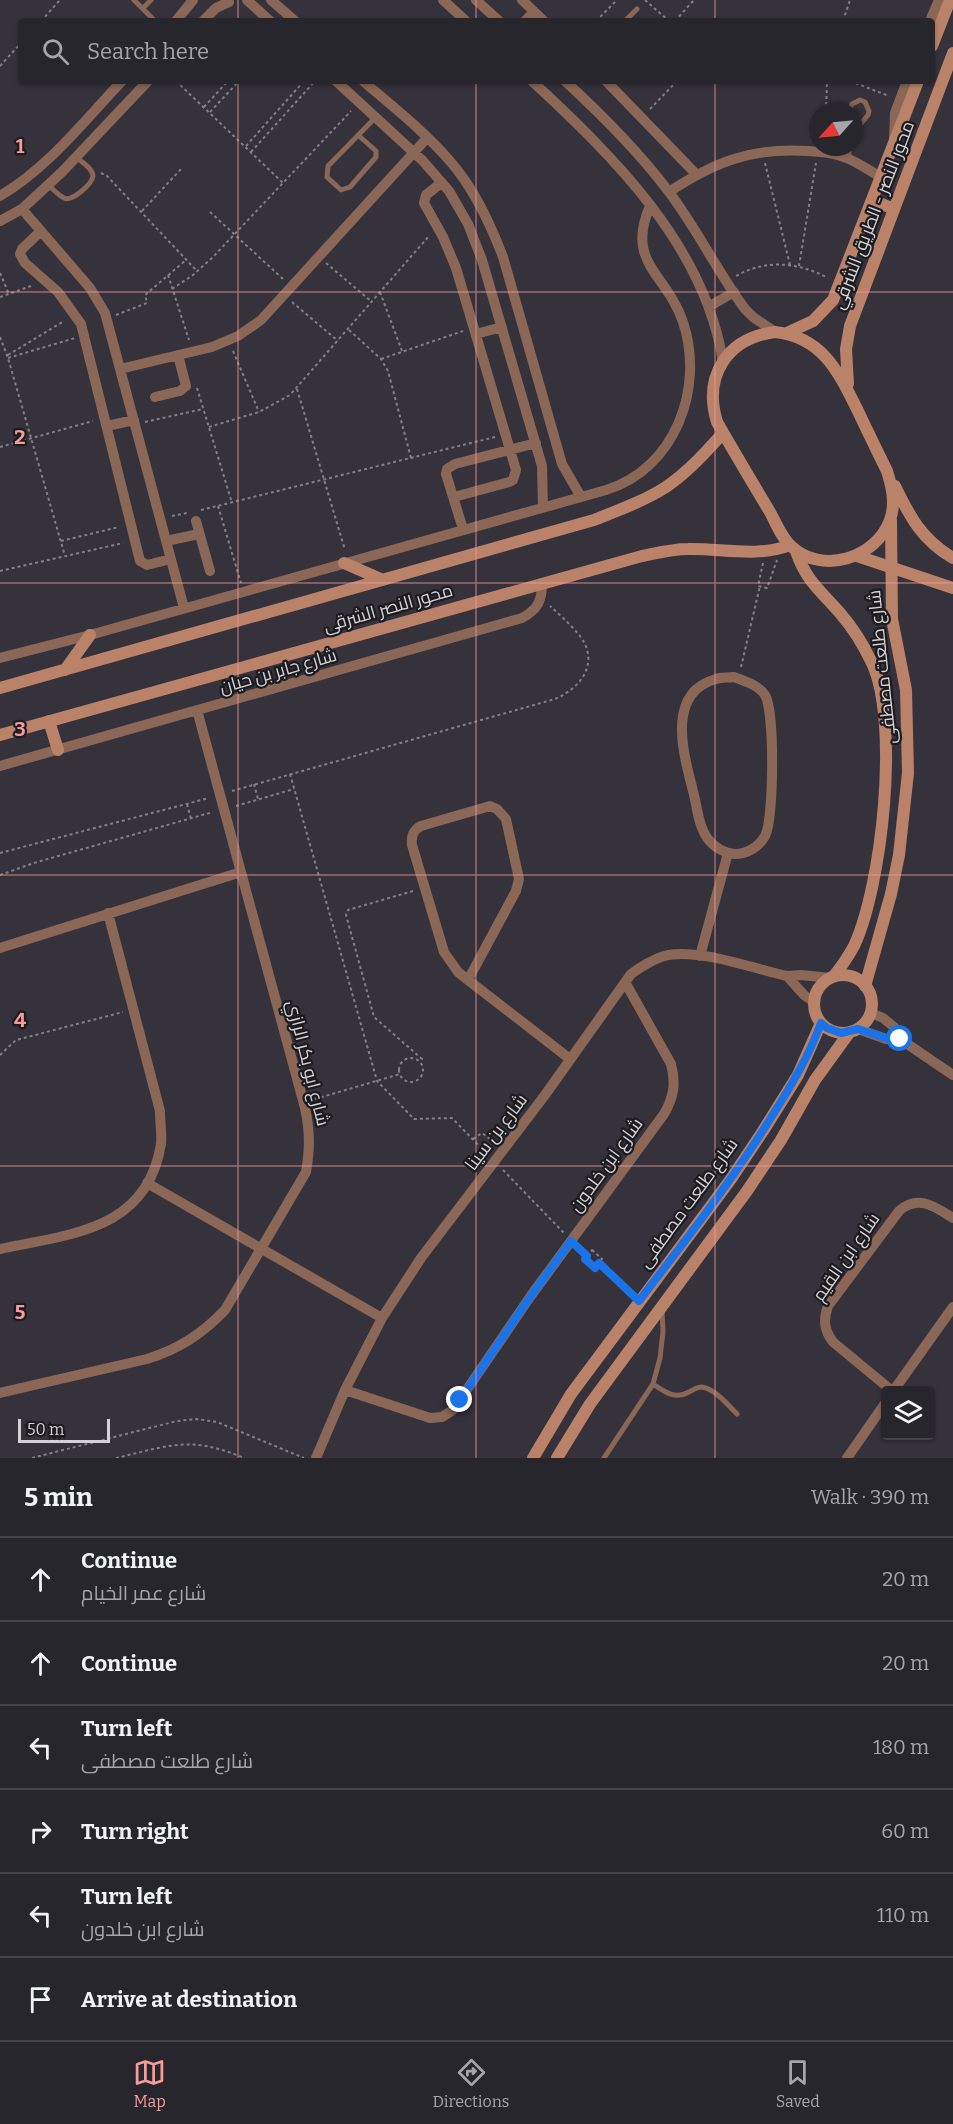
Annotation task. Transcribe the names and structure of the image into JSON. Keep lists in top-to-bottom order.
{
  "streets": {
    "street": [
      "محور النصر - الطريق الشرقي",
      "محور النصر الشرقى",
      "شارع طلعت مصطفى",
      "شارع جابر بن حيان",
      "شارع ابو بكر الرازي",
      "شارع بن سينا",
      "شارع ابن خلدون",
      "شارع ابن القيم"
    ]
  },
  "crossings": [
    ["محور النصر - الطريق الشرقي", "محور النصر الشرقى"],
    ["محور النصر - الطريق الشرقي", "شارع طلعت مصطفى"],
    ["محور النصر الشرقى", "شارع طلعت مصطفى"],
    ["شارع طلعت مصطفى", "شارع بن سينا"],
    ["شارع جابر بن حيان", "شارع ابو بكر الرازي"],
    ["شارع بن سينا", "شارع ابن خلدون"]
  ],
  "scale_bar": "50 m",
  "north": "bottom left",
  "page": {
    "search": "Search here",
    "scale": "50 m",
    "heading": ["5 min", "Walk · 390 m"],
    "list": [
      ["Continue", "شارع عمر الخيام", "20 m"],
      ["Continue", "20 m"],
      ["Turn left", "شارع طلعت مصطفى", "180 m"],
      ["Turn right", "60 m"],
      ["Turn left", "شارع ابن خلدون", "110 m"],
      "Arrive at destination"
    ],
    "nav": ["Map", "Directions", "Saved"]
  },
  "grid": {
    "rows": [
      "1",
      "2",
      "3",
      "4",
      "5"
    ]
  }
}
